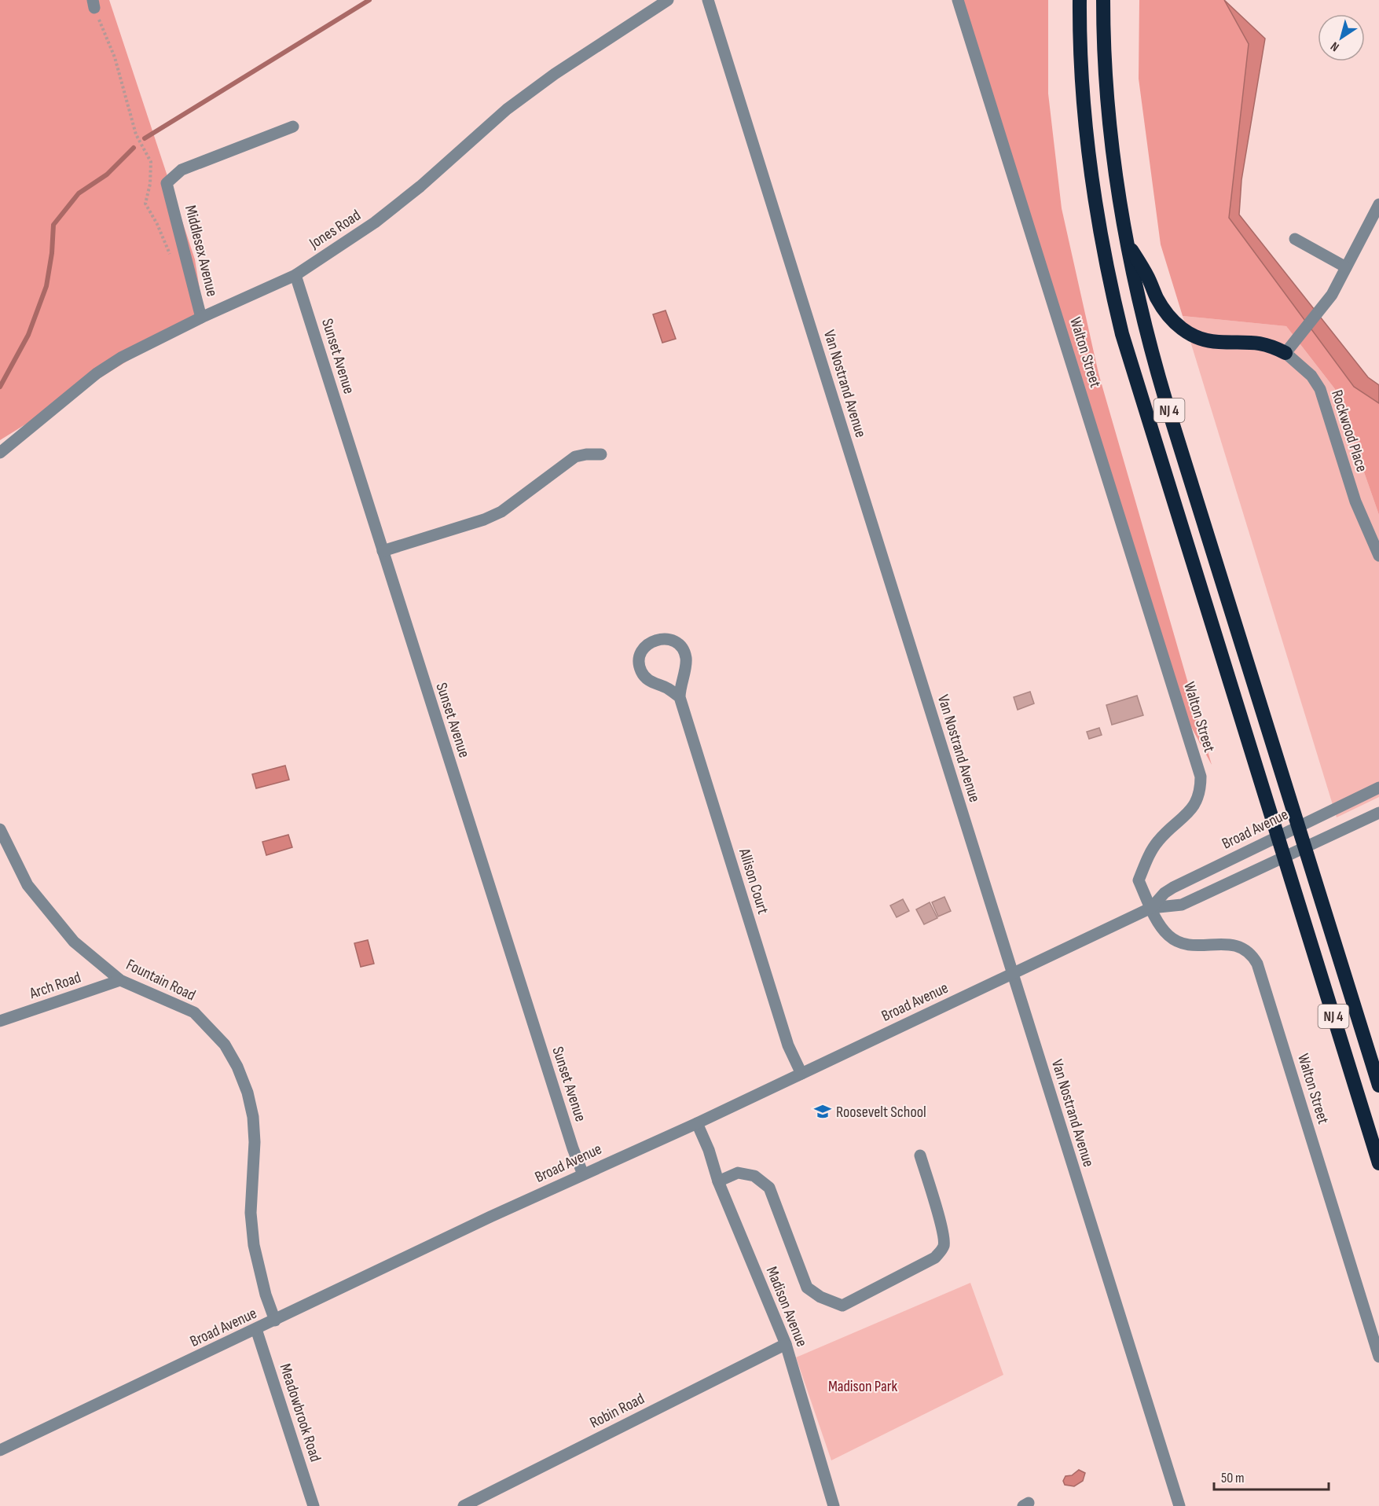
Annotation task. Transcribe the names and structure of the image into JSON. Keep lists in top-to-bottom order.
{
  "streets": {
    "highway": ["NJ 4"],
    "street": [
      "Jones Road",
      "Middlesex Avenue",
      "Walton Street",
      "Sunset Avenue",
      "Van Nostrand Avenue",
      "Rockwood Place",
      "Broad Avenue",
      "Allison Court",
      "Fountain Road",
      "Arch Road",
      "Madison Avenue",
      "Robin Road",
      "Meadowbrook Road"
    ]
  },
  "crossings": [
    ["Jones Road", "Middlesex Avenue"],
    ["Jones Road", "Sunset Avenue"],
    ["Walton Street", "Broad Avenue"],
    ["Sunset Avenue", "Broad Avenue"],
    ["Van Nostrand Avenue", "Broad Avenue"],
    ["Broad Avenue", "Allison Court"],
    ["Broad Avenue", "Fountain Road"],
    ["Broad Avenue", "Madison Avenue"],
    ["Broad Avenue", "Meadowbrook Road"],
    ["Fountain Road", "Arch Road"],
    ["Madison Avenue", "Robin Road"]
  ],
  "parks": ["Madison Park"],
  "places": {
    "school or university": ["Roosevelt School"]
  },
  "scale_bar": "50 m",
  "north": "bottom left"
}
